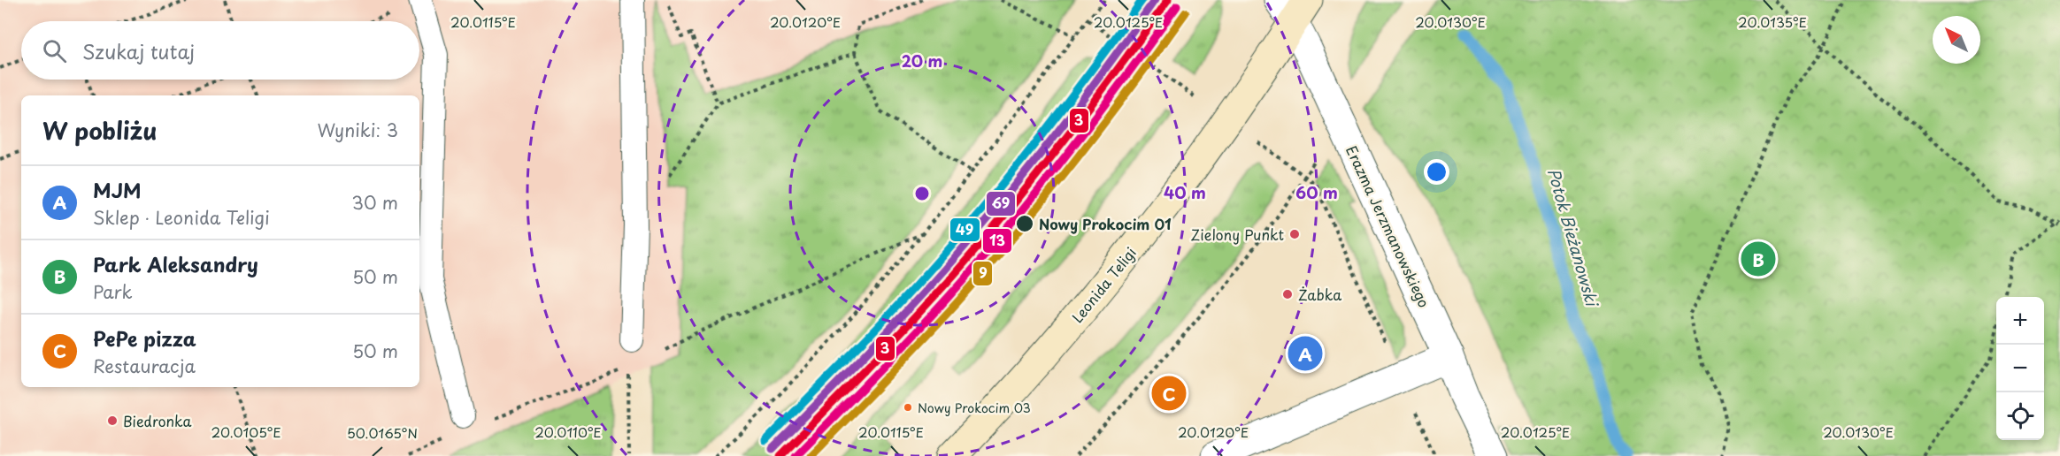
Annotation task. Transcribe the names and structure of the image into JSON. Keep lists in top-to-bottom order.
{
  "streets": {
    "street": ["Erazma Jerzmanowskiego", "Leonida Teligi"]
  },
  "crossings": [
    ["Erazma Jerzmanowskiego", "Leonida Teligi"]
  ],
  "water": ["Potok Bieżanowski"],
  "places": [
    "Nowy Prokocim 01",
    "Zielony Punkt",
    "Żabka",
    "Nowy Prokocim 03",
    "Biedronka"
  ],
  "lines": [
    "tram line 3",
    "transit line 69",
    "transit line 49",
    "transit line 13",
    "transit line 9"
  ],
  "north": "top left",
  "page": {
    "search": "Szukaj tutaj",
    "heading": ["W pobliżu", "Wyniki: 3"],
    "list": [
      {
        "mark": "A",
        "name": "MJM",
        "note": "Sklep · Leonida Teligi",
        "value": "30 m"
      },
      {
        "mark": "B",
        "name": "Park Aleksandry",
        "note": "Park",
        "value": "50 m"
      },
      {
        "mark": "C",
        "name": "PePe pizza",
        "note": "Restauracja",
        "value": "50 m"
      }
    ],
    "pins": ["B", "A", "C"],
    "map_buttons": ["+", "−"]
  },
  "coordinates": [
    "20.0115°E",
    "20.0135°E",
    "20.0120°E",
    "20.0125°E",
    "20.0130°E",
    "20.0105°E",
    "20.0110°E",
    "50.0165°N"
  ],
  "rings": ["20 m", "40 m", "60 m"]
}
